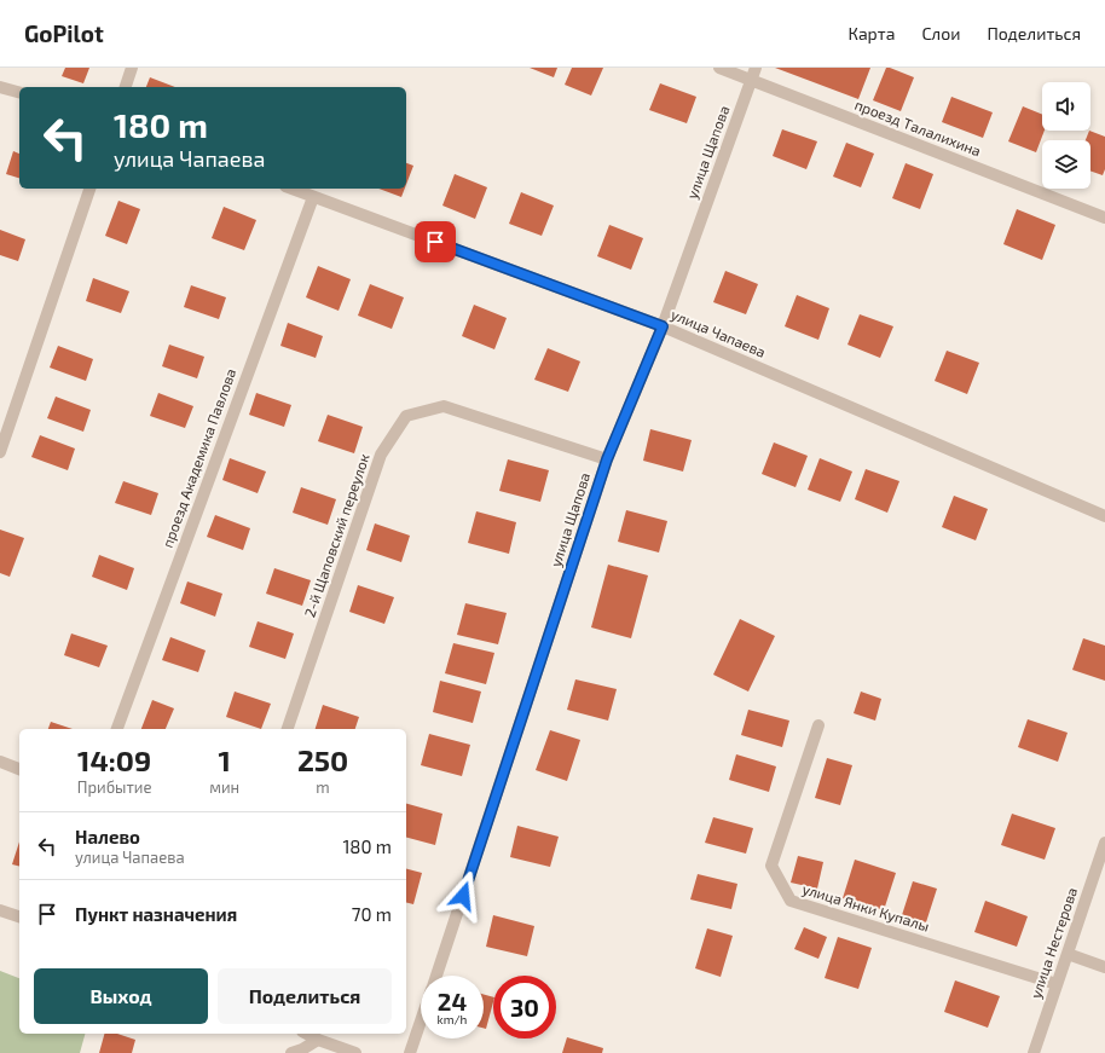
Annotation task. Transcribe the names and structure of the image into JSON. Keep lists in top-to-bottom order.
{
  "streets": {
    "street": [
      "проезд Талалихина",
      "улица Щапова",
      "улица Чапаева",
      "проезд Академика Павлова",
      "2-й Щаповский переулок",
      "улица Янки Купалы",
      "улица Нестерова"
    ]
  },
  "crossings": [
    ["проезд Талалихина", "улица Щапова"],
    ["улица Щапова", "улица Чапаева"],
    ["улица Щапова", "2-й Щаповский переулок"],
    ["улица Чапаева", "проезд Академика Павлова"],
    ["улица Янки Купалы", "улица Нестерова"]
  ],
  "page": {
    "header": "GoPilot",
    "nav": ["Карта", "Слои", "Поделиться"],
    "turn": ["180 m", "улица Чапаева"],
    "eta": [
      "14:09",
      "Прибытие",
      "1",
      "мин",
      "250",
      "m"
    ],
    "list": [
      {
        "name": "Налево",
        "note": "улица Чапаева",
        "value": "180 m"
      },
      {
        "name": "Пункт назначения",
        "value": "70 m"
      }
    ],
    "buttons": ["Выход", "Поделиться"],
    "speed": "24 km/h",
    "limit": "30"
  }
}
